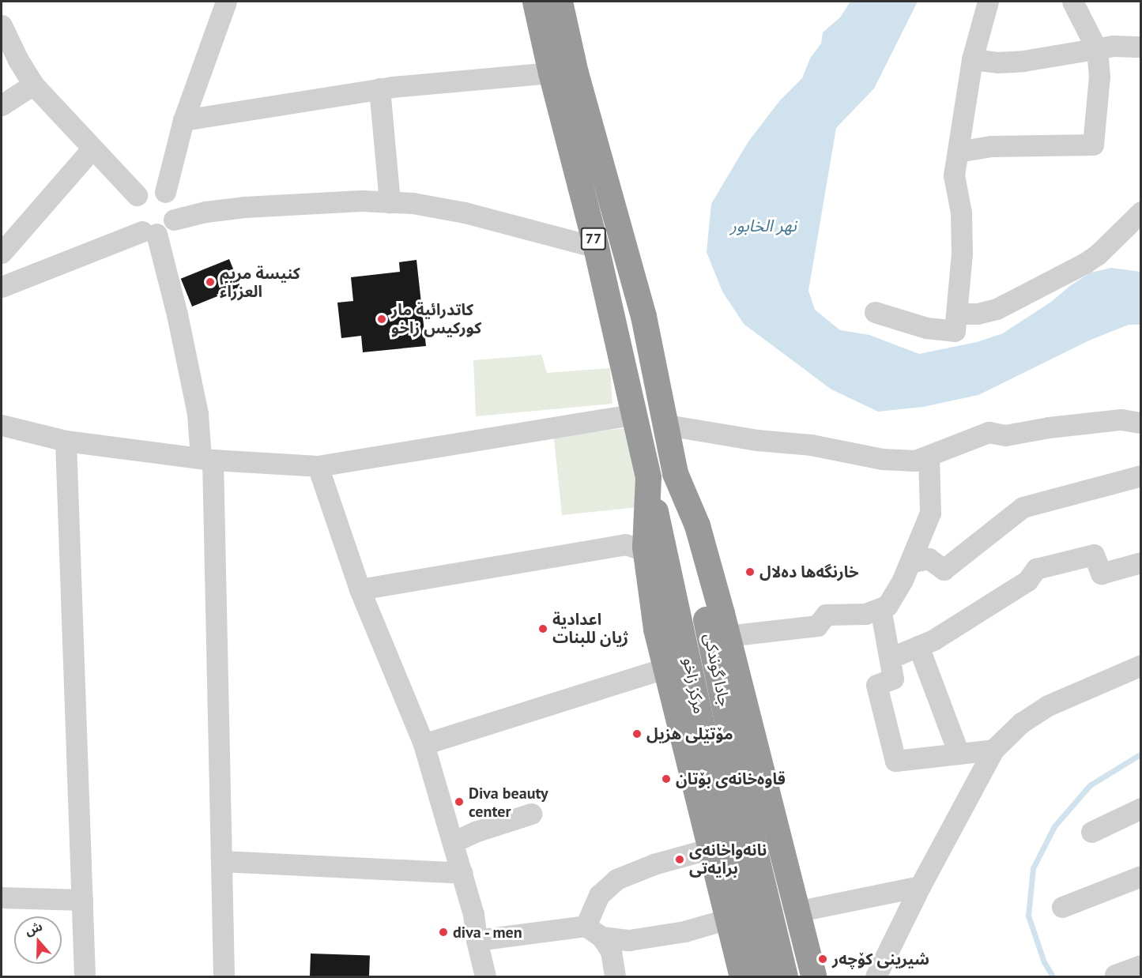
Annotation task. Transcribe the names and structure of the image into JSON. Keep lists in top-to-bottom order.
{
  "streets": {
    "highway": ["77", "جادا گوندکی", "مركز زاخو"]
  },
  "crossings": [
    ["77", "جادا گوندکی"],
    ["77", "مركز زاخو"]
  ],
  "water": ["نهر الخابور"],
  "places": [
    "كنيسة مريم العزراء",
    "كاتدرائية مار كوركيس زاخو",
    "خارنگەها دەلال",
    "اعدادية ژیان للبنات",
    "مۆتێلی هزیل",
    "قاوەخانەی بۆتان",
    "Diva beauty center",
    "نانەواخانەی برایەتی",
    "diva - men",
    "شیرینی کۆچەر"
  ],
  "north": "top"
}
